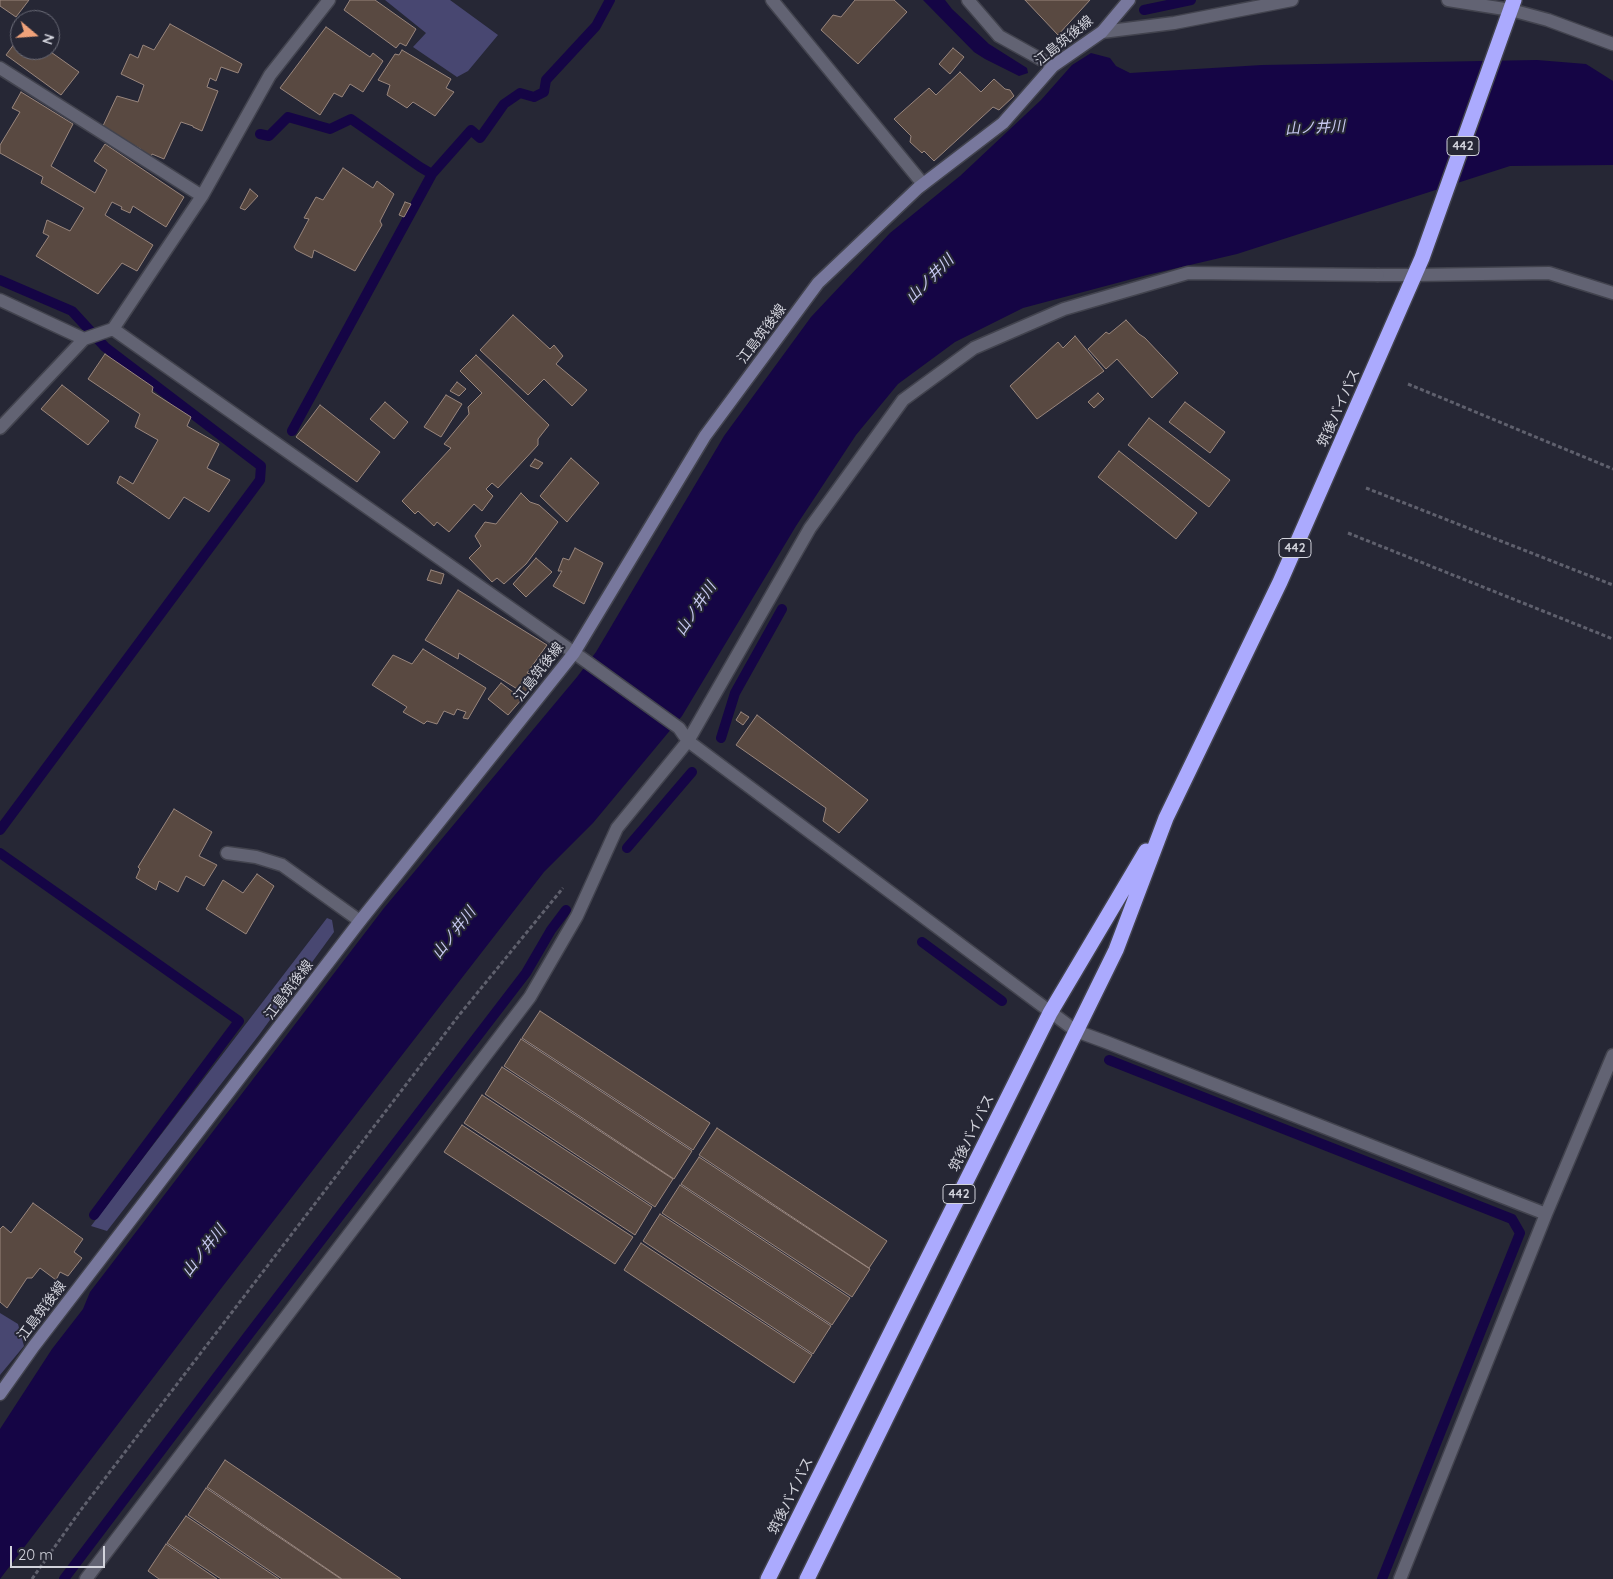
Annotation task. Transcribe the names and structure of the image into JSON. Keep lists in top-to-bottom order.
{
  "streets": {
    "highway": ["442", "筑後バイパス"],
    "main road": ["江島筑後線"]
  },
  "water": ["山ノ井川"],
  "scale_bar": "20 m",
  "north": "right"
}
